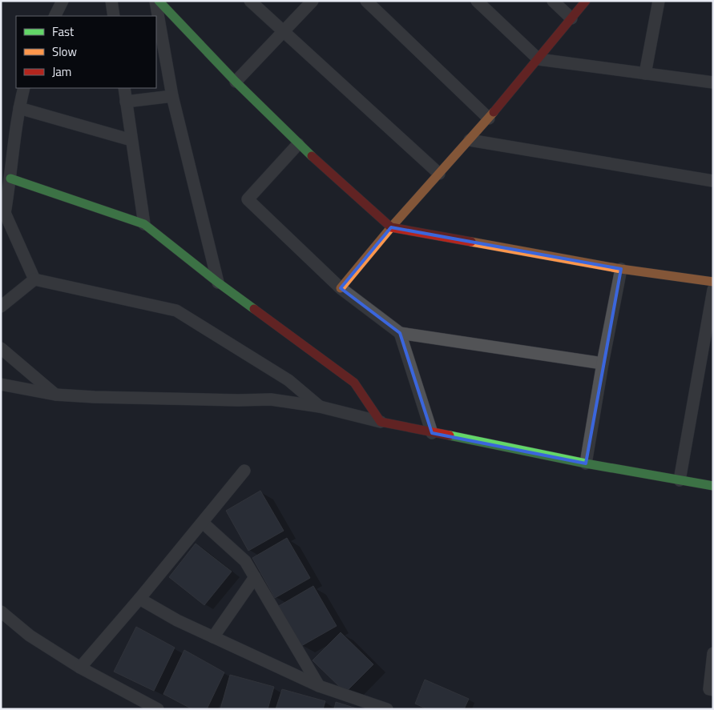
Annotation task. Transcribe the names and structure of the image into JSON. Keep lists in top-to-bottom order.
{
  "legend": ["Fast", "Slow", "Jam"]
}
